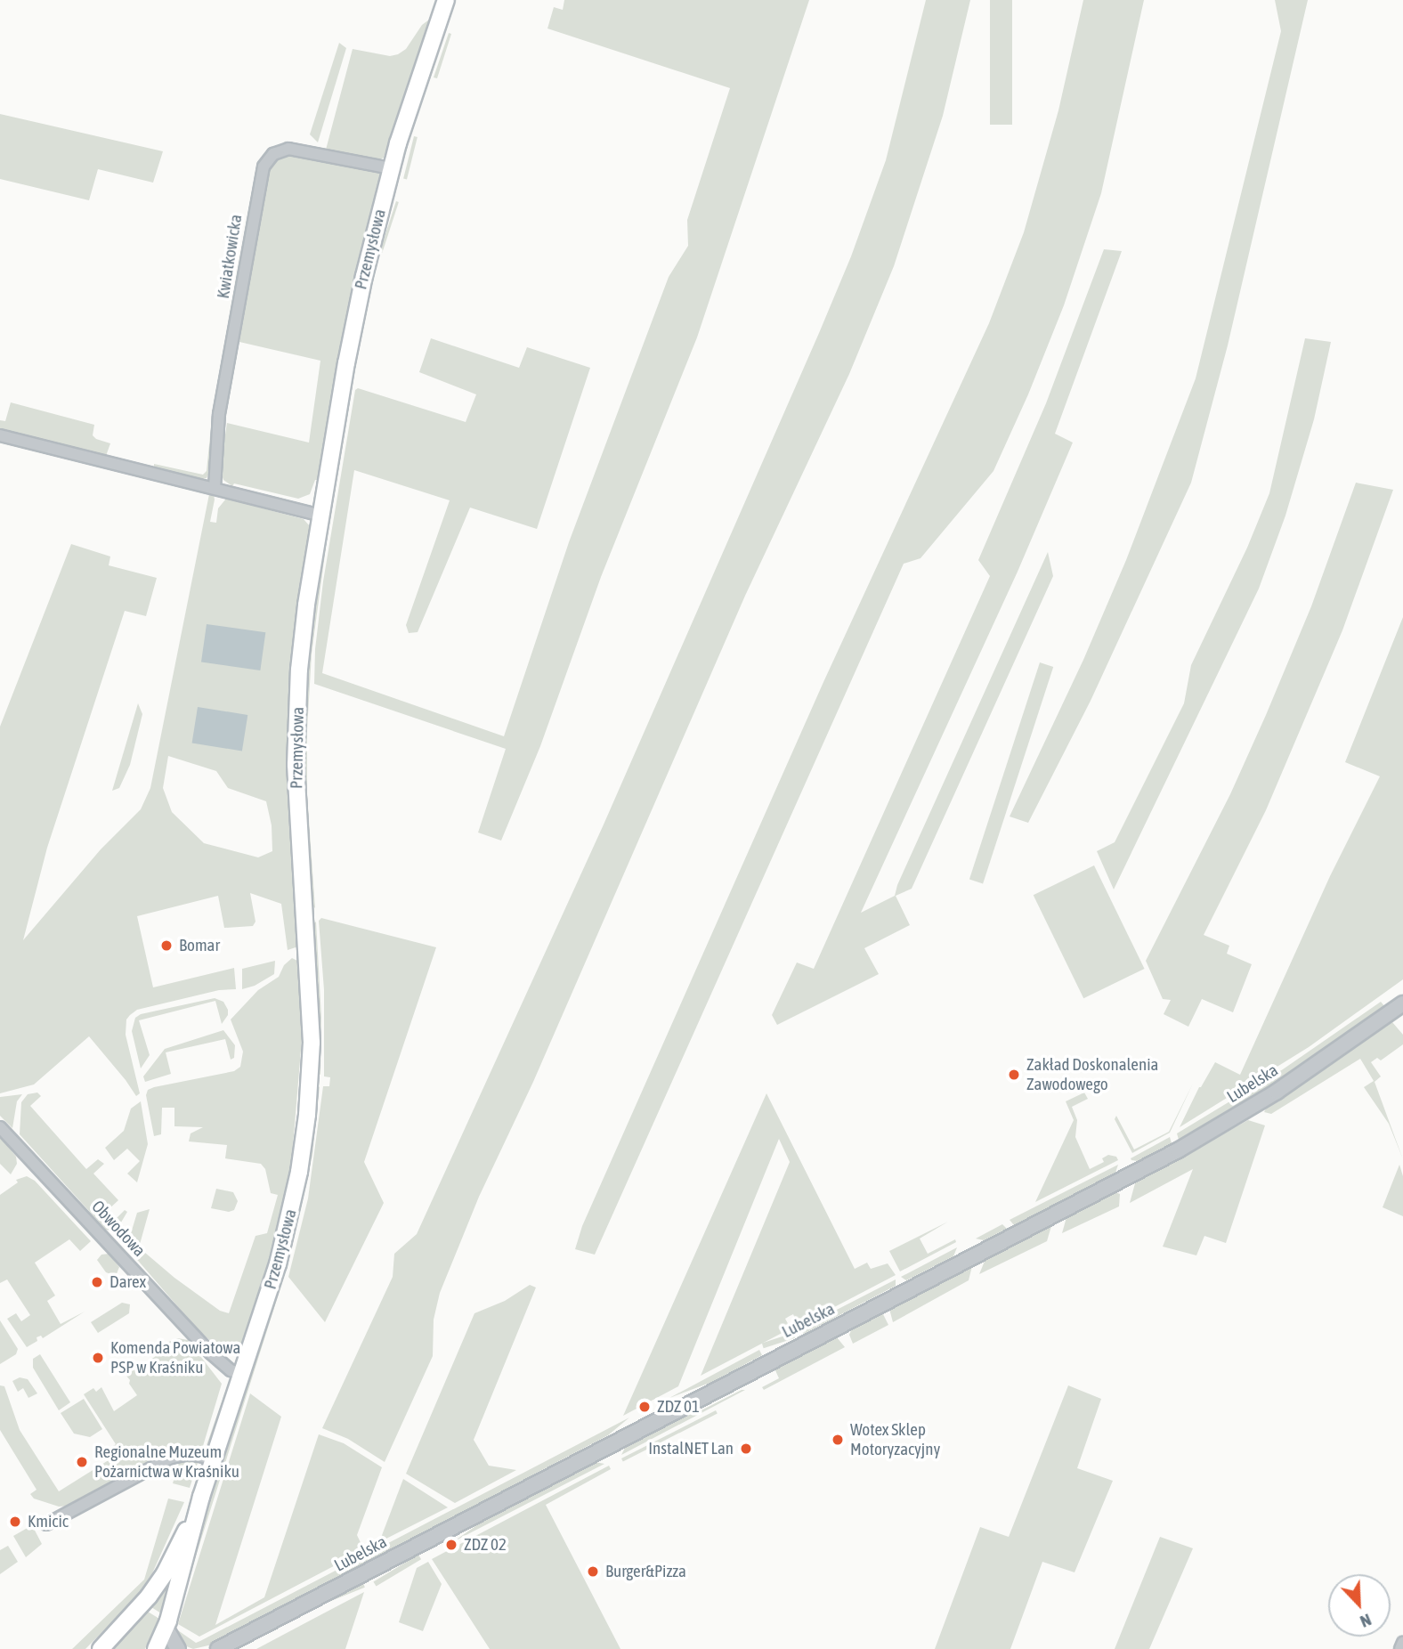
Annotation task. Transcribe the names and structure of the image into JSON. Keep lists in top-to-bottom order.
{
  "streets": {
    "main road": ["Przemysłowa"],
    "street": ["Kwiatkowicka", "Lubelska", "Obwodowa"]
  },
  "crossings": [
    ["Przemysłowa", "Kwiatkowicka"],
    ["Przemysłowa", "Obwodowa"]
  ],
  "places": [
    "Bomar",
    "Zakład Doskonalenia Zawodowego",
    "Darex",
    "Komenda Powiatowa PSP w Kraśniku",
    "ZDZ 01",
    "Wotex Sklep Motoryzacyjny",
    "InstalNET Lan",
    "Regionalne Muzeum Pożarnictwa w Kraśniku",
    "Kmicic",
    "ZDZ 02",
    "Burger&Pizza"
  ],
  "north": "bottom right"
}
